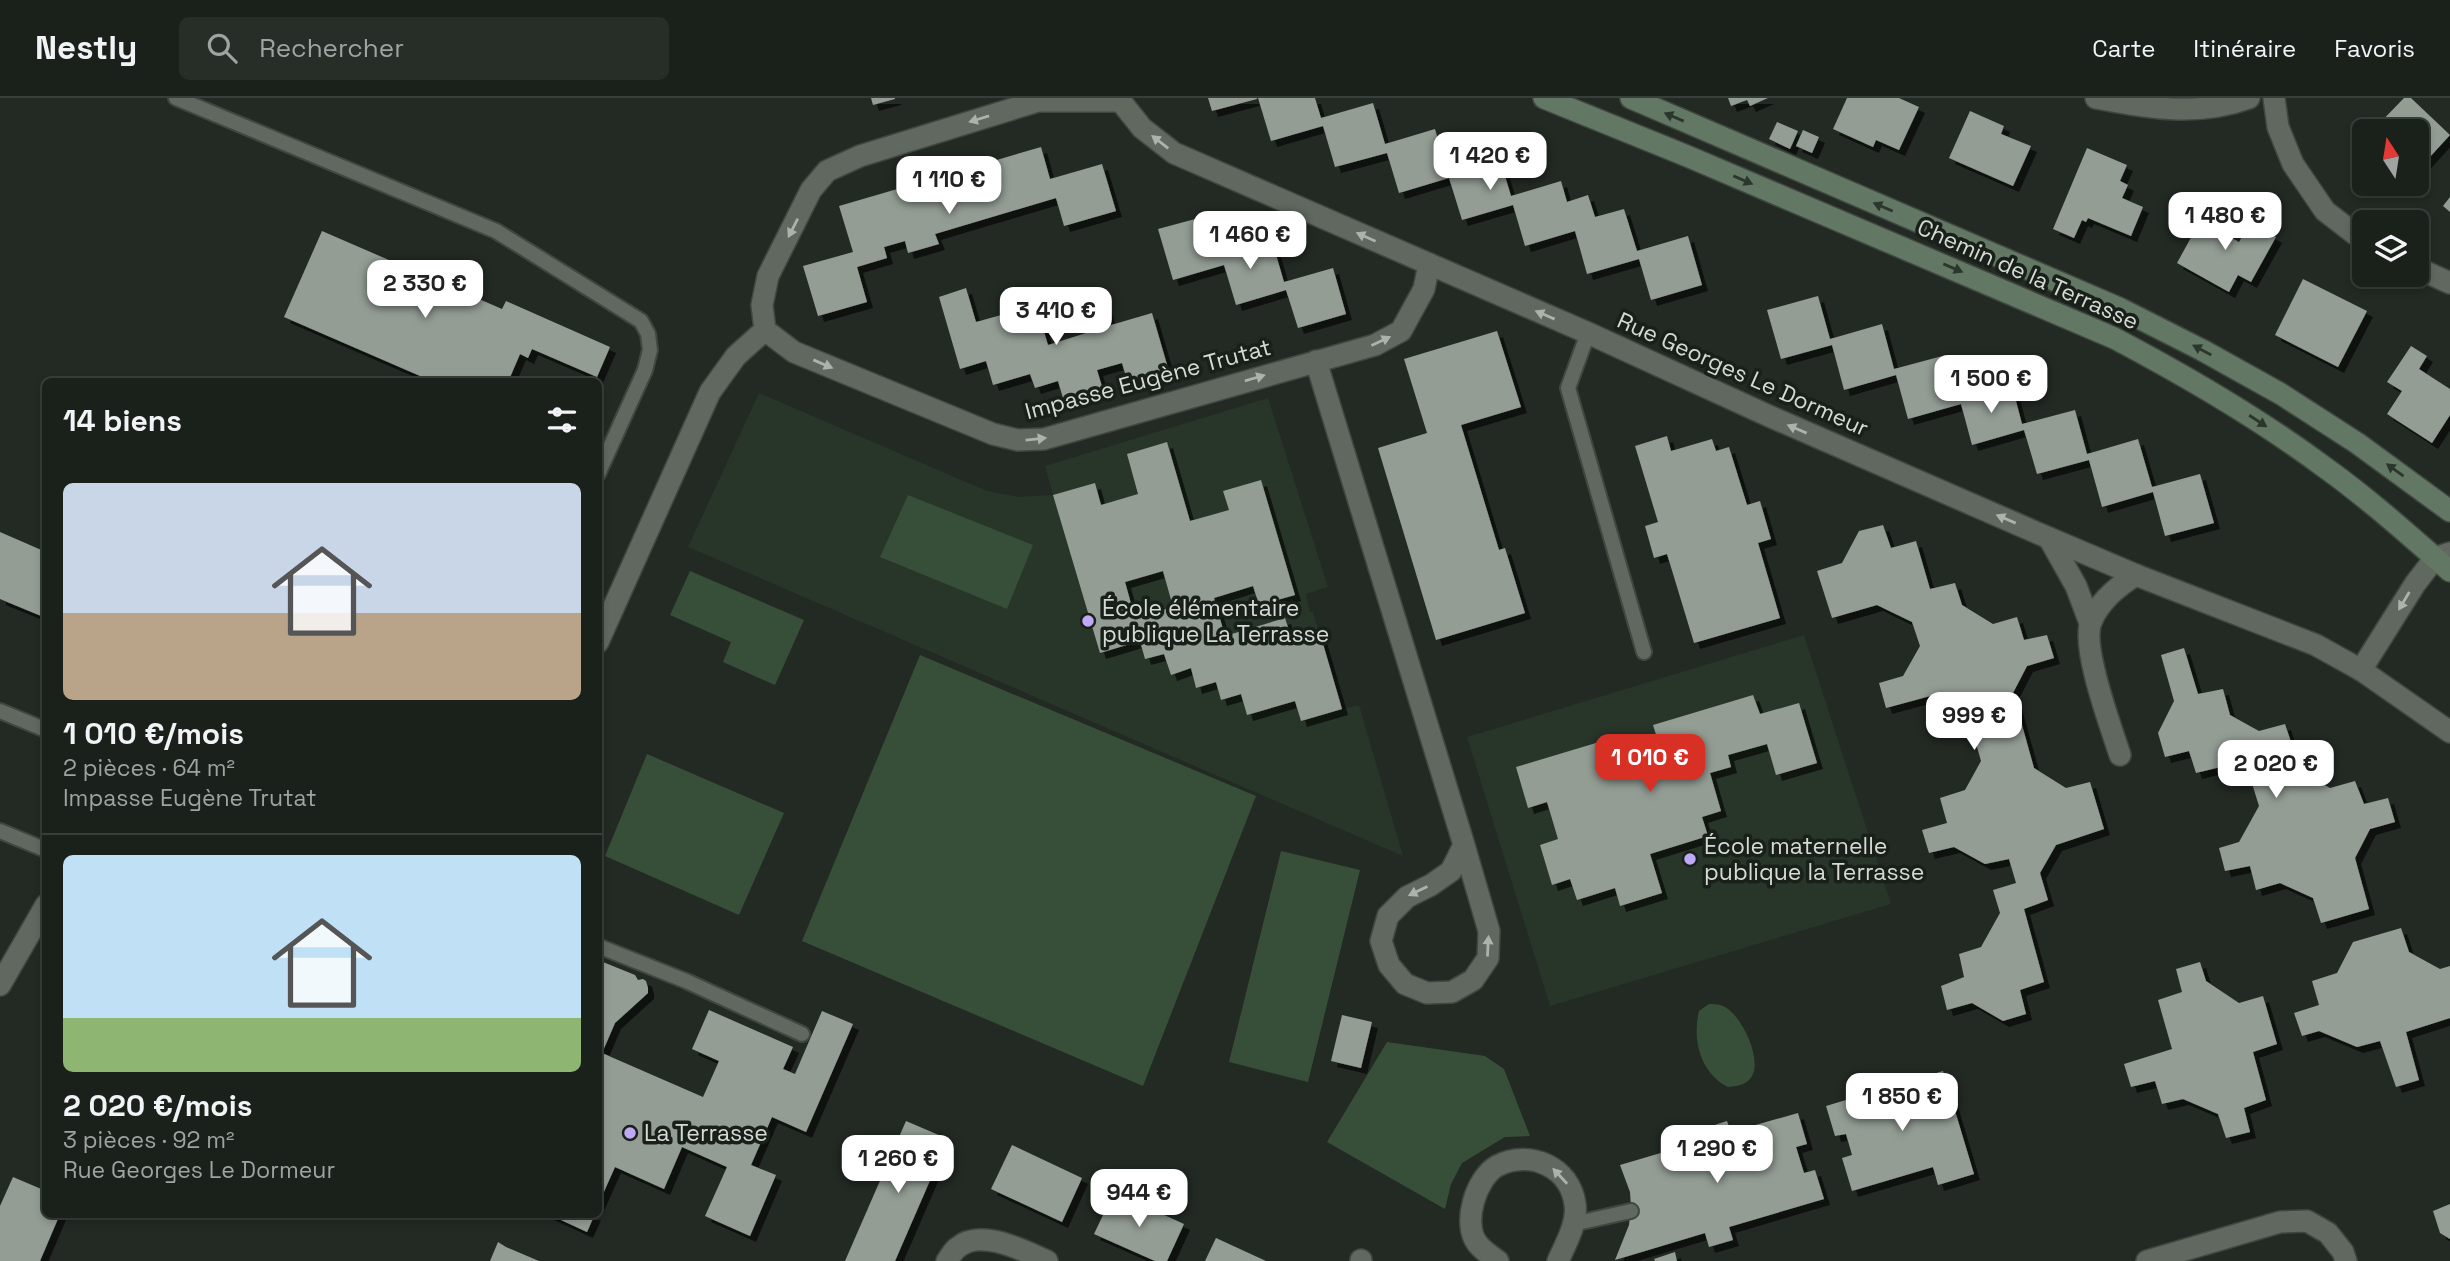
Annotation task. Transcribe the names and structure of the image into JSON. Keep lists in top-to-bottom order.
{
  "streets": {
    "street": ["Chemin de la Terrasse", "Rue Georges Le Dormeur", "Impasse Eugène Trutat"]
  },
  "crossings": [
    ["Rue Georges Le Dormeur", "Impasse Eugène Trutat"]
  ],
  "one_way": ["Rue Georges Le Dormeur", "Impasse Eugène Trutat"],
  "places": ["École élémentaire publique La Terrasse", "École maternelle publique la Terrasse", "La Terrasse"],
  "north": "top",
  "page": {
    "header": "Nestly",
    "search": "Rechercher",
    "nav": ["Carte", "Itinéraire", "Favoris"],
    "price": [
      "1 420 €",
      "1 110 €",
      "1 480 €",
      "1 460 €",
      "2 330 €",
      "3 410 €",
      "1 500 €",
      "999 €",
      "1 010 €",
      "2 020 €",
      "1 850 €",
      "1 290 €",
      "1 260 €",
      "944 €"
    ],
    "heading": "14 biens",
    "list": [
      {
        "name": "1 010 €/mois",
        "note": "2 pièces · 64 m² · Impasse Eugène Trutat"
      },
      {
        "name": "2 020 €/mois",
        "note": "3 pièces · 92 m² · Rue Georges Le Dormeur"
      }
    ]
  }
}
